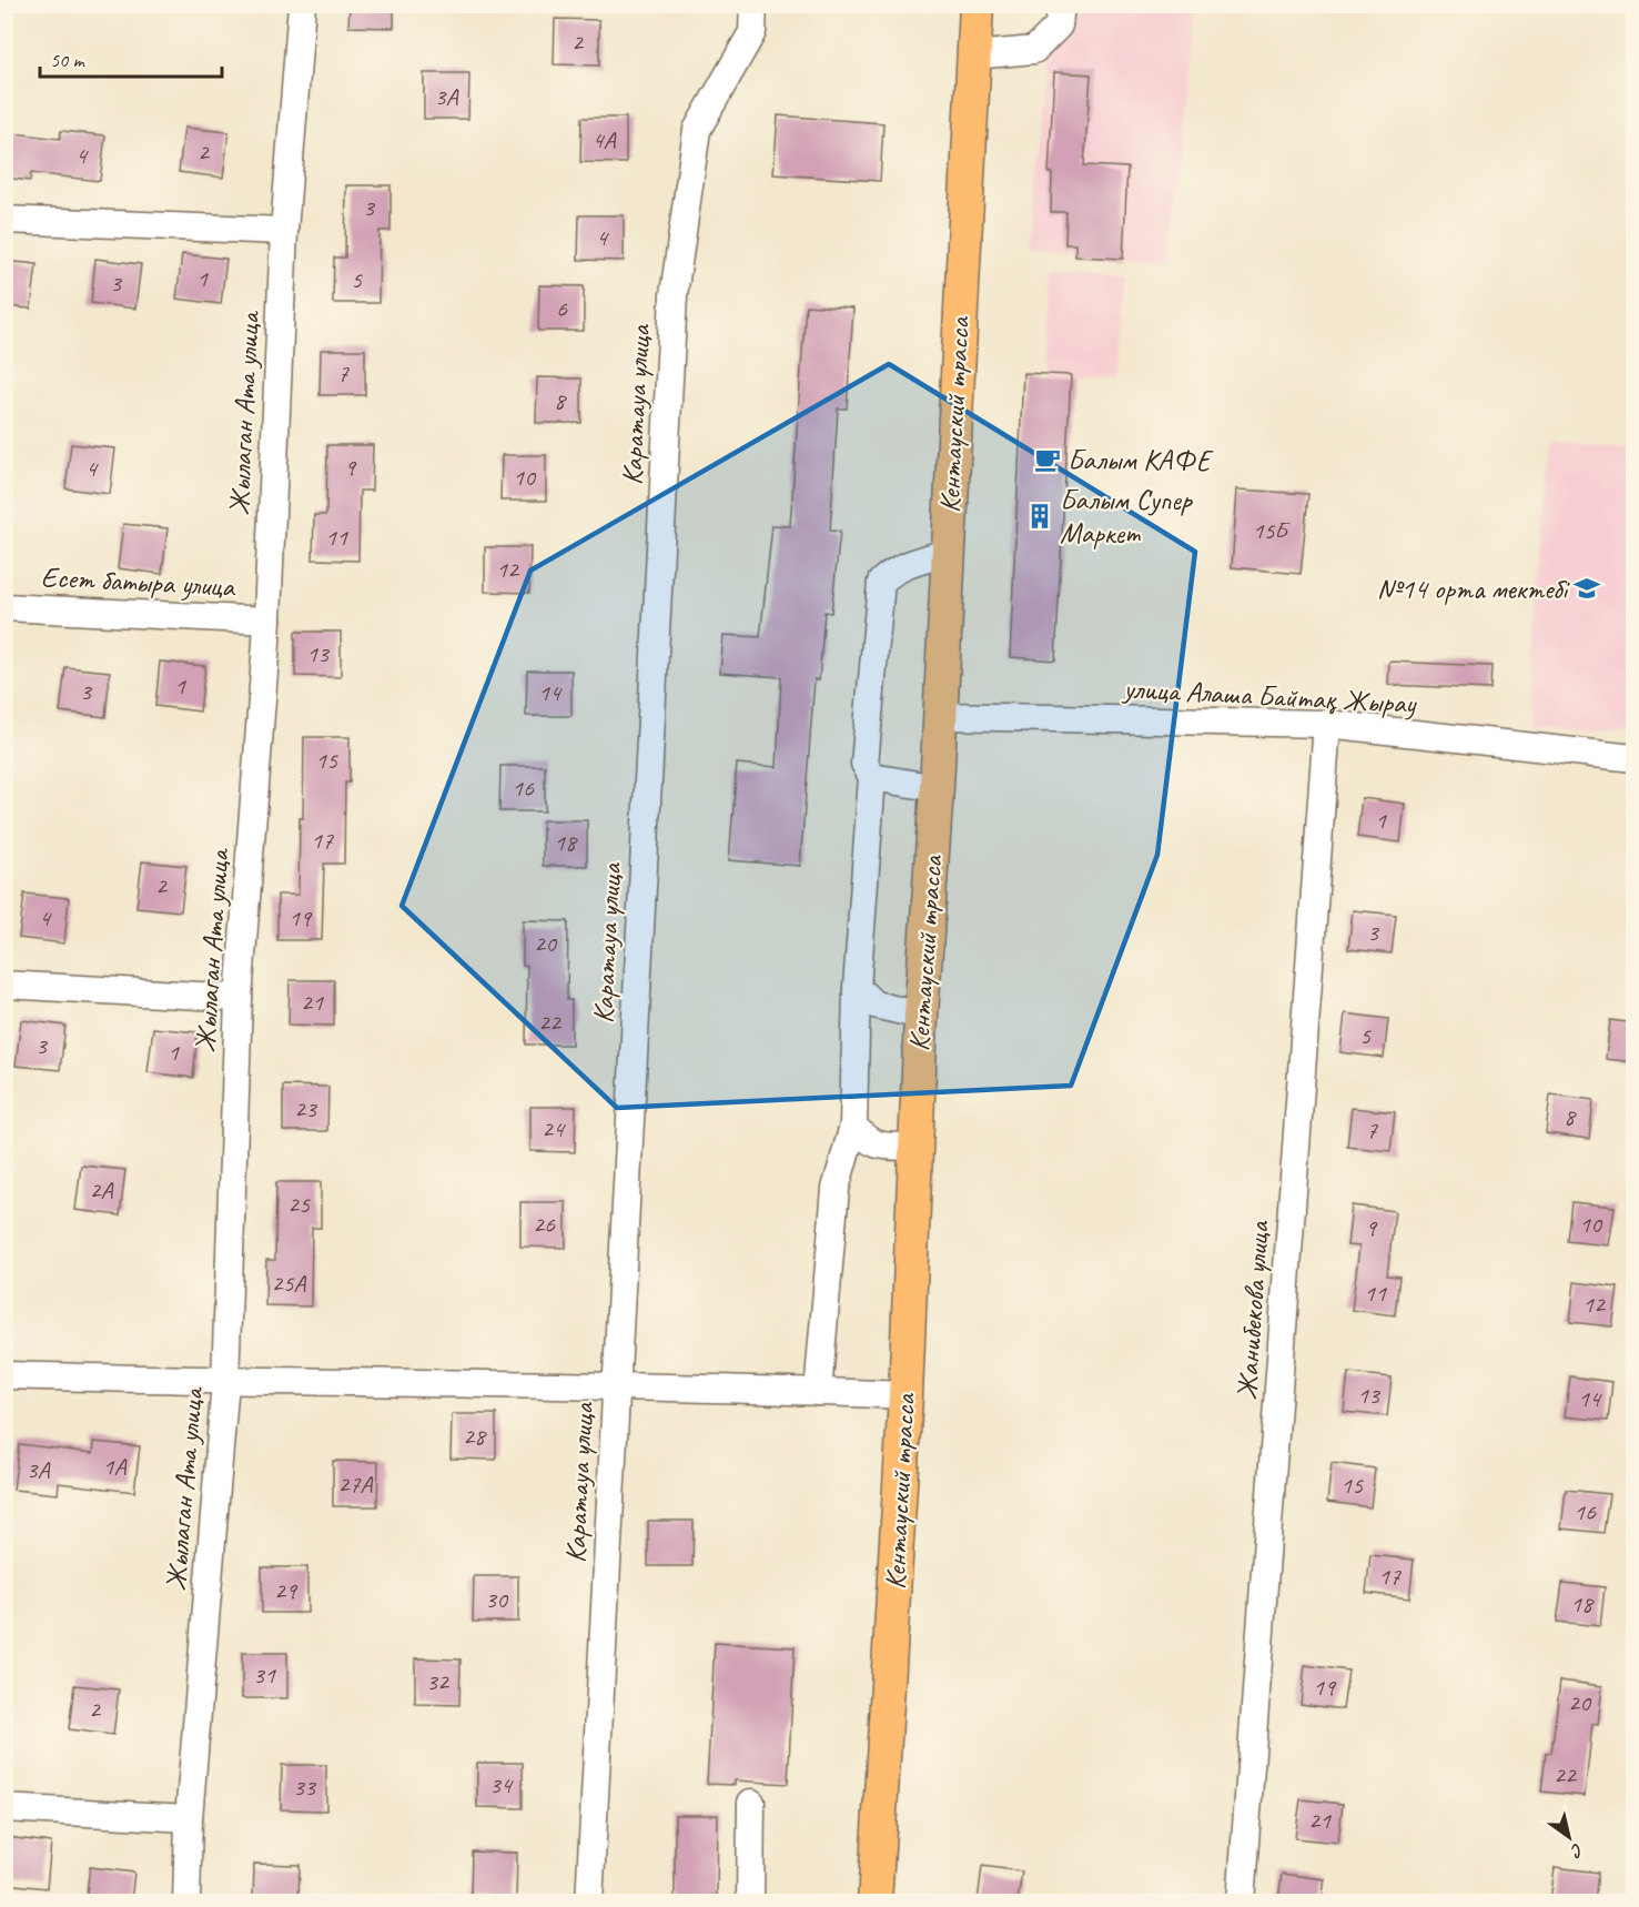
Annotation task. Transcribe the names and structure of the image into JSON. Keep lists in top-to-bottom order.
{
  "streets": {
    "main road": ["Кентауский трасса"],
    "street": [
      "Каратауа улица",
      "Жылаган Ата улица",
      "Есет батыра улица",
      "улица Алаша Байтақ Жырау",
      "Жанибекова улица"
    ]
  },
  "crossings": [
    ["Жылаган Ата улица", "Есет батыра улица"],
    ["Кентауский трасса", "улица Алаша Байтақ Жырау"],
    ["улица Алаша Байтақ Жырау", "Жанибекова улица"]
  ],
  "places": {
    "cafe": ["Балым КАФЕ"],
    "building": ["Балым Супер Маркет"],
    "school or university": ["№14 орта мектебі"]
  },
  "house_numbers": [
    "2",
    "3A",
    "4A",
    "2",
    "4",
    "3",
    "4",
    "1",
    "5",
    "3",
    "6",
    "7",
    "8",
    "9",
    "4",
    "10",
    "15Б",
    "11",
    "12",
    "13",
    "1",
    "3",
    "14",
    "15",
    "16",
    "1",
    "17",
    "18",
    "2",
    "4",
    "19",
    "3",
    "20",
    "21",
    "22",
    "5",
    "3",
    "1",
    "23",
    "8",
    "24",
    "7",
    "2A",
    "25",
    "26",
    "10",
    "9",
    "25A",
    "11",
    "12",
    "13",
    "14",
    "28",
    "1A",
    "3A",
    "27A",
    "15",
    "16",
    "17",
    "29",
    "30",
    "18",
    "31",
    "32",
    "19",
    "20",
    "2",
    "22",
    "34",
    "33",
    "21"
  ],
  "scale_bar": "50 m",
  "north": "bottom right"
}
